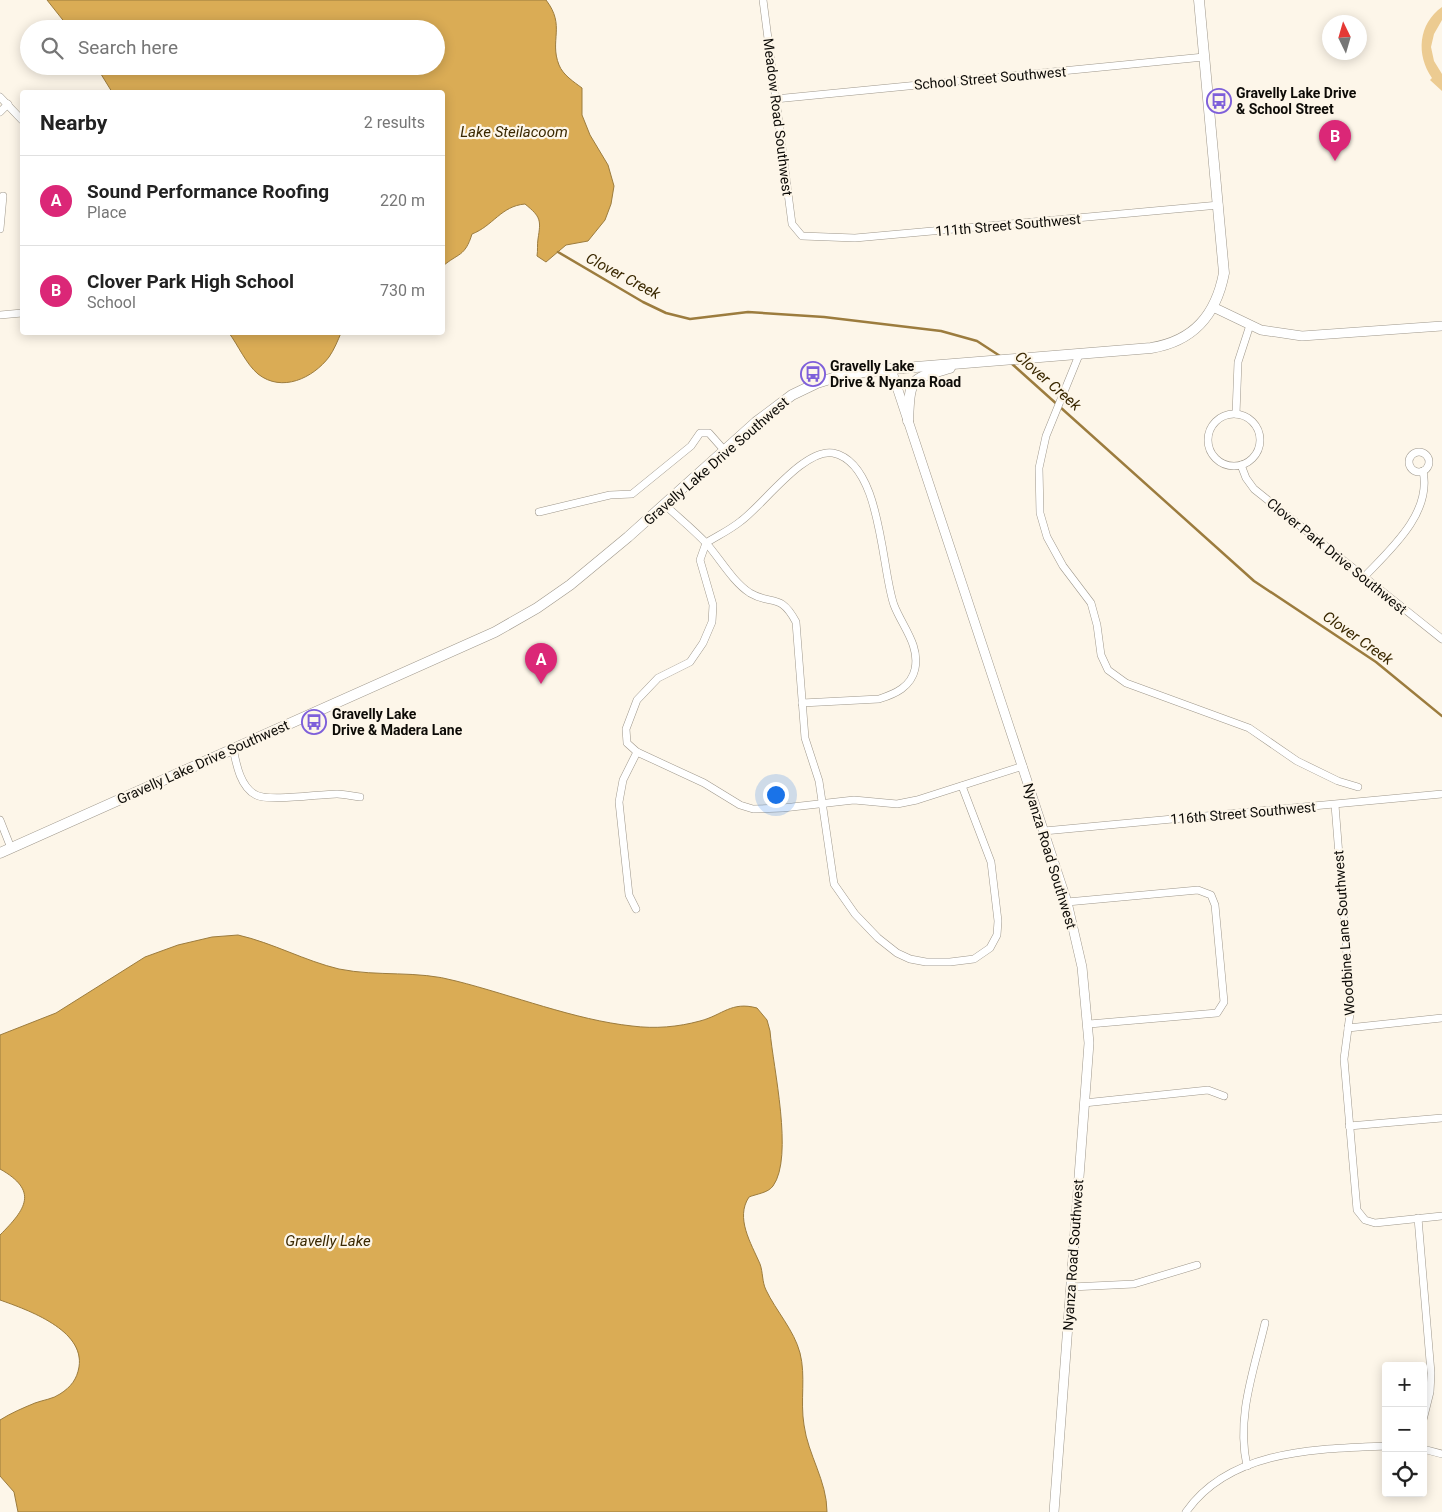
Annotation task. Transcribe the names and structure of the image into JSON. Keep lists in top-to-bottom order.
{
  "streets": {
    "main road": ["Gravelly Lake Drive Southwest"],
    "street": [
      "School Street Southwest",
      "Meadow Road Southwest",
      "111th Street Southwest",
      "Clover Park Drive Southwest",
      "116th Street Southwest",
      "Nyanza Road Southwest",
      "Woodbine Lane Southwest"
    ]
  },
  "crossings": [
    ["School Street Southwest", "Meadow Road Southwest"],
    ["School Street Southwest", "Gravelly Lake Drive Southwest"],
    ["Meadow Road Southwest", "111th Street Southwest"],
    ["111th Street Southwest", "Gravelly Lake Drive Southwest"],
    ["Gravelly Lake Drive Southwest", "Nyanza Road Southwest"],
    ["116th Street Southwest", "Nyanza Road Southwest"],
    ["116th Street Southwest", "Woodbine Lane Southwest"]
  ],
  "water": ["Lake Steilacoom", "Clover Creek", "Gravelly Lake"],
  "places": {
    "bus stop": ["Gravelly Lake Drive & School Street", "Gravelly Lake Drive & Nyanza Road", "Gravelly Lake Drive & Madera Lane"]
  },
  "north": "top",
  "page": {
    "search": "Search here",
    "heading": ["Nearby", "2 results"],
    "pins": ["B", "A"],
    "list": [
      {
        "mark": "A",
        "name": "Sound Performance Roofing",
        "note": "Place",
        "value": "220 m"
      },
      {
        "mark": "B",
        "name": "Clover Park High School",
        "note": "School",
        "value": "730 m"
      }
    ],
    "map_buttons": ["+", "−"]
  }
}
